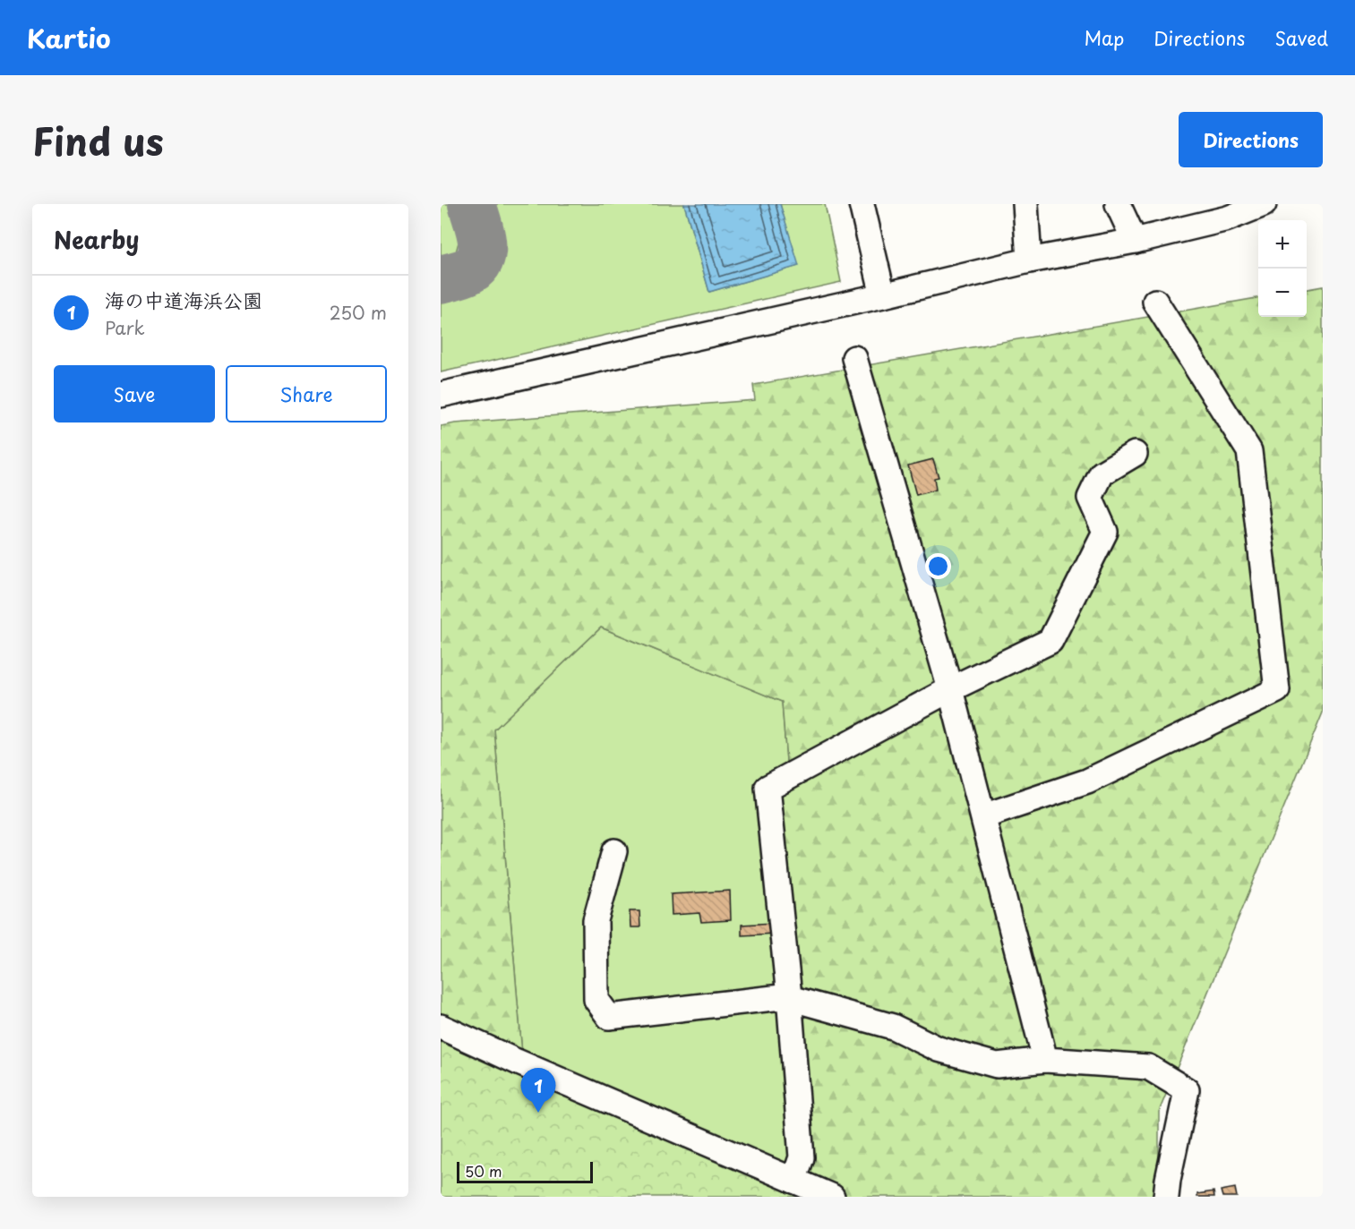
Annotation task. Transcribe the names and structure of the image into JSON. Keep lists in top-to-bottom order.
{
  "scale_bar": "50 m",
  "page": {
    "header": "Kartio",
    "nav": ["Map", "Directions", "Saved"],
    "title": "Find us",
    "buttons": [
      "Directions",
      ["Save", "Share"]
    ],
    "heading": "Nearby",
    "map_buttons": ["+", "−"],
    "list": [
      {
        "mark": "1",
        "name": "海の中道海浜公園",
        "note": "Park",
        "value": "250 m"
      }
    ],
    "pins": "1",
    "scale": "50 m"
  }
}
